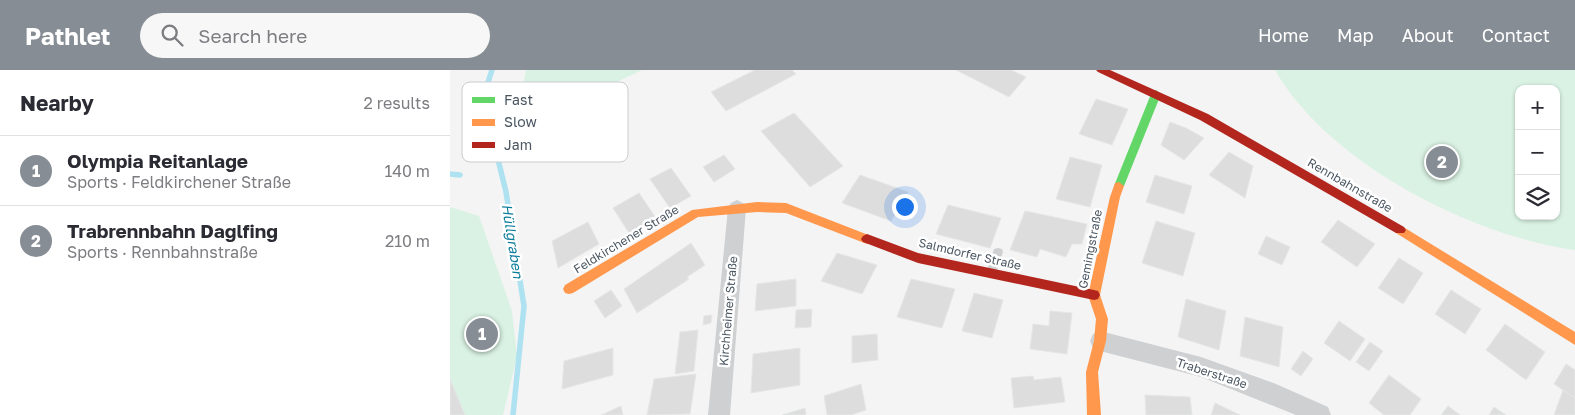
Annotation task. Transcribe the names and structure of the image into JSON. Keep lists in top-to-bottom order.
{
  "streets": {
    "street": [
      "Rennbahnstraße",
      "Feldkirchener Straße",
      "Gemingstraße",
      "Salmdorfer Straße",
      "Kirchheimer Straße",
      "Traberstraße"
    ]
  },
  "crossings": [
    ["Rennbahnstraße", "Gemingstraße"],
    ["Feldkirchener Straße", "Salmdorfer Straße"],
    ["Feldkirchener Straße", "Kirchheimer Straße"],
    ["Gemingstraße", "Salmdorfer Straße"],
    ["Gemingstraße", "Traberstraße"]
  ],
  "water": ["Hüllgraben"],
  "legend": ["Fast", "Slow", "Jam"],
  "page": {
    "header": "Pathlet",
    "search": "Search here",
    "nav": [
      "Home",
      "Map",
      "About",
      "Contact"
    ],
    "heading": ["Nearby", "2 results"],
    "map_buttons": ["+", "−"],
    "list": [
      {
        "mark": "1",
        "name": "Olympia Reitanlage",
        "note": "Sports · Feldkirchener Straße",
        "value": "140 m"
      },
      {
        "mark": "2",
        "name": "Trabrennbahn Daglfing",
        "note": "Sports · Rennbahnstraße",
        "value": "210 m"
      }
    ],
    "pins": ["2", "1"]
  }
}
